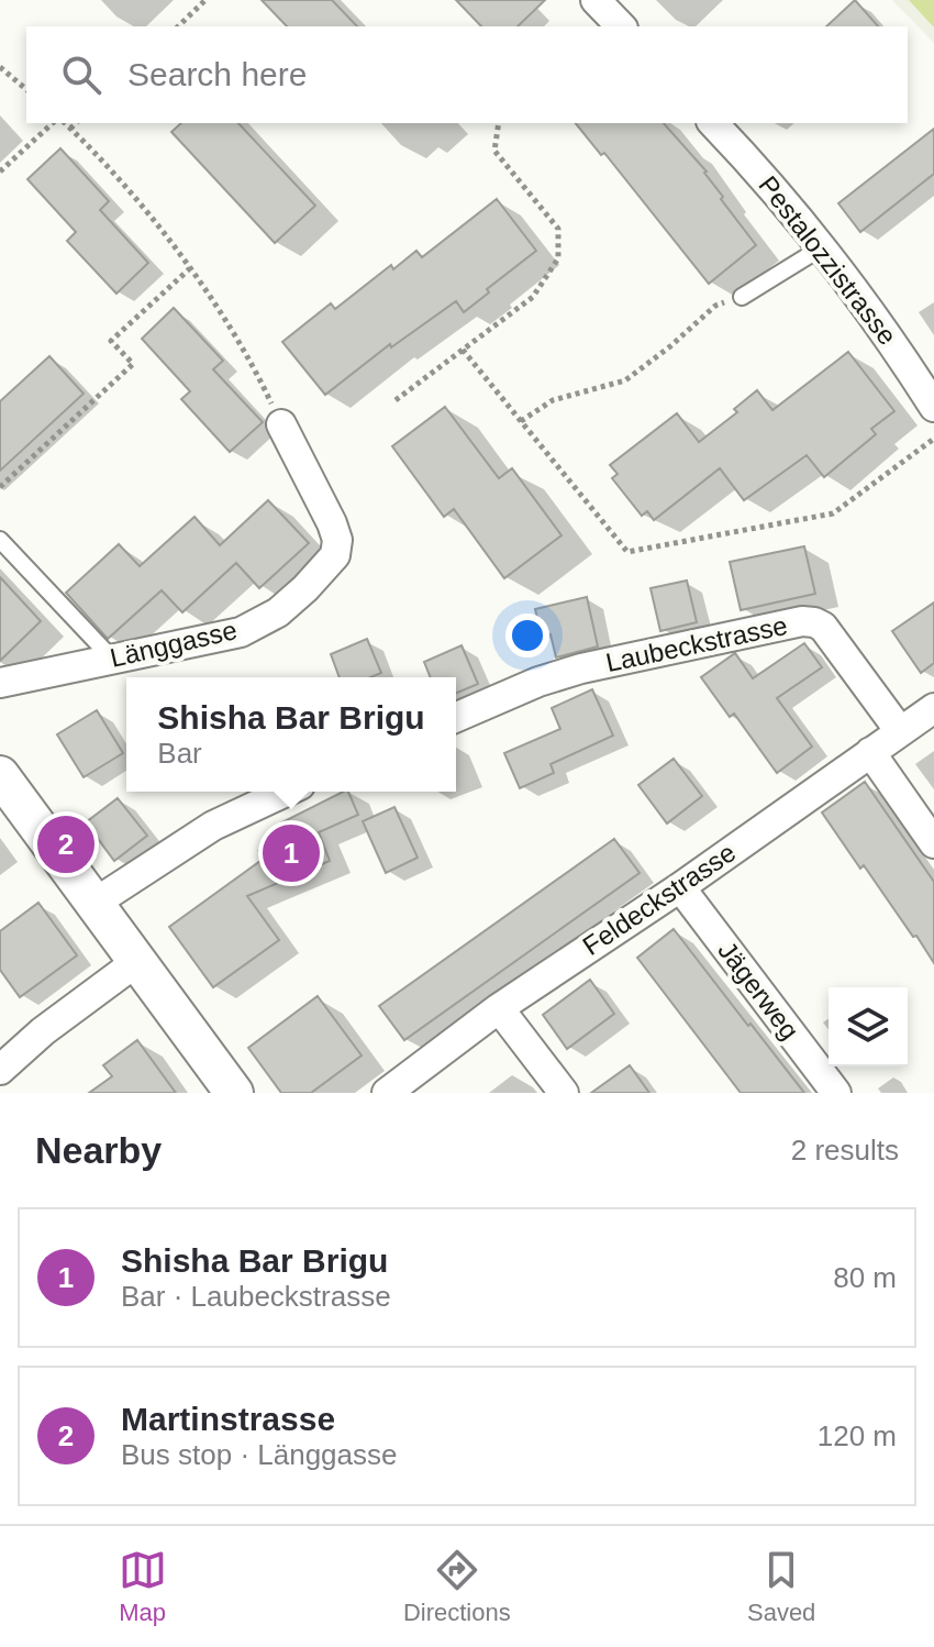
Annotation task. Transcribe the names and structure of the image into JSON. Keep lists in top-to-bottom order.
{
  "streets": {
    "street": [
      "Pestalozzistrasse",
      "Länggasse",
      "Laubeckstrasse",
      "Feldeckstrasse",
      "Jägerweg"
    ]
  },
  "crossings": [
    ["Laubeckstrasse", "Feldeckstrasse"],
    ["Feldeckstrasse", "Jägerweg"]
  ],
  "page": {
    "search": "Search here",
    "popup": ["Shisha Bar Brigu", "Bar"],
    "pins": ["2", "1"],
    "heading": ["Nearby", "2 results"],
    "list": [
      {
        "mark": "1",
        "name": "Shisha Bar Brigu",
        "note": "Bar · Laubeckstrasse",
        "value": "80 m"
      },
      {
        "mark": "2",
        "name": "Martinstrasse",
        "note": "Bus stop · Länggasse",
        "value": "120 m"
      }
    ],
    "nav": ["Map", "Directions", "Saved"]
  }
}
